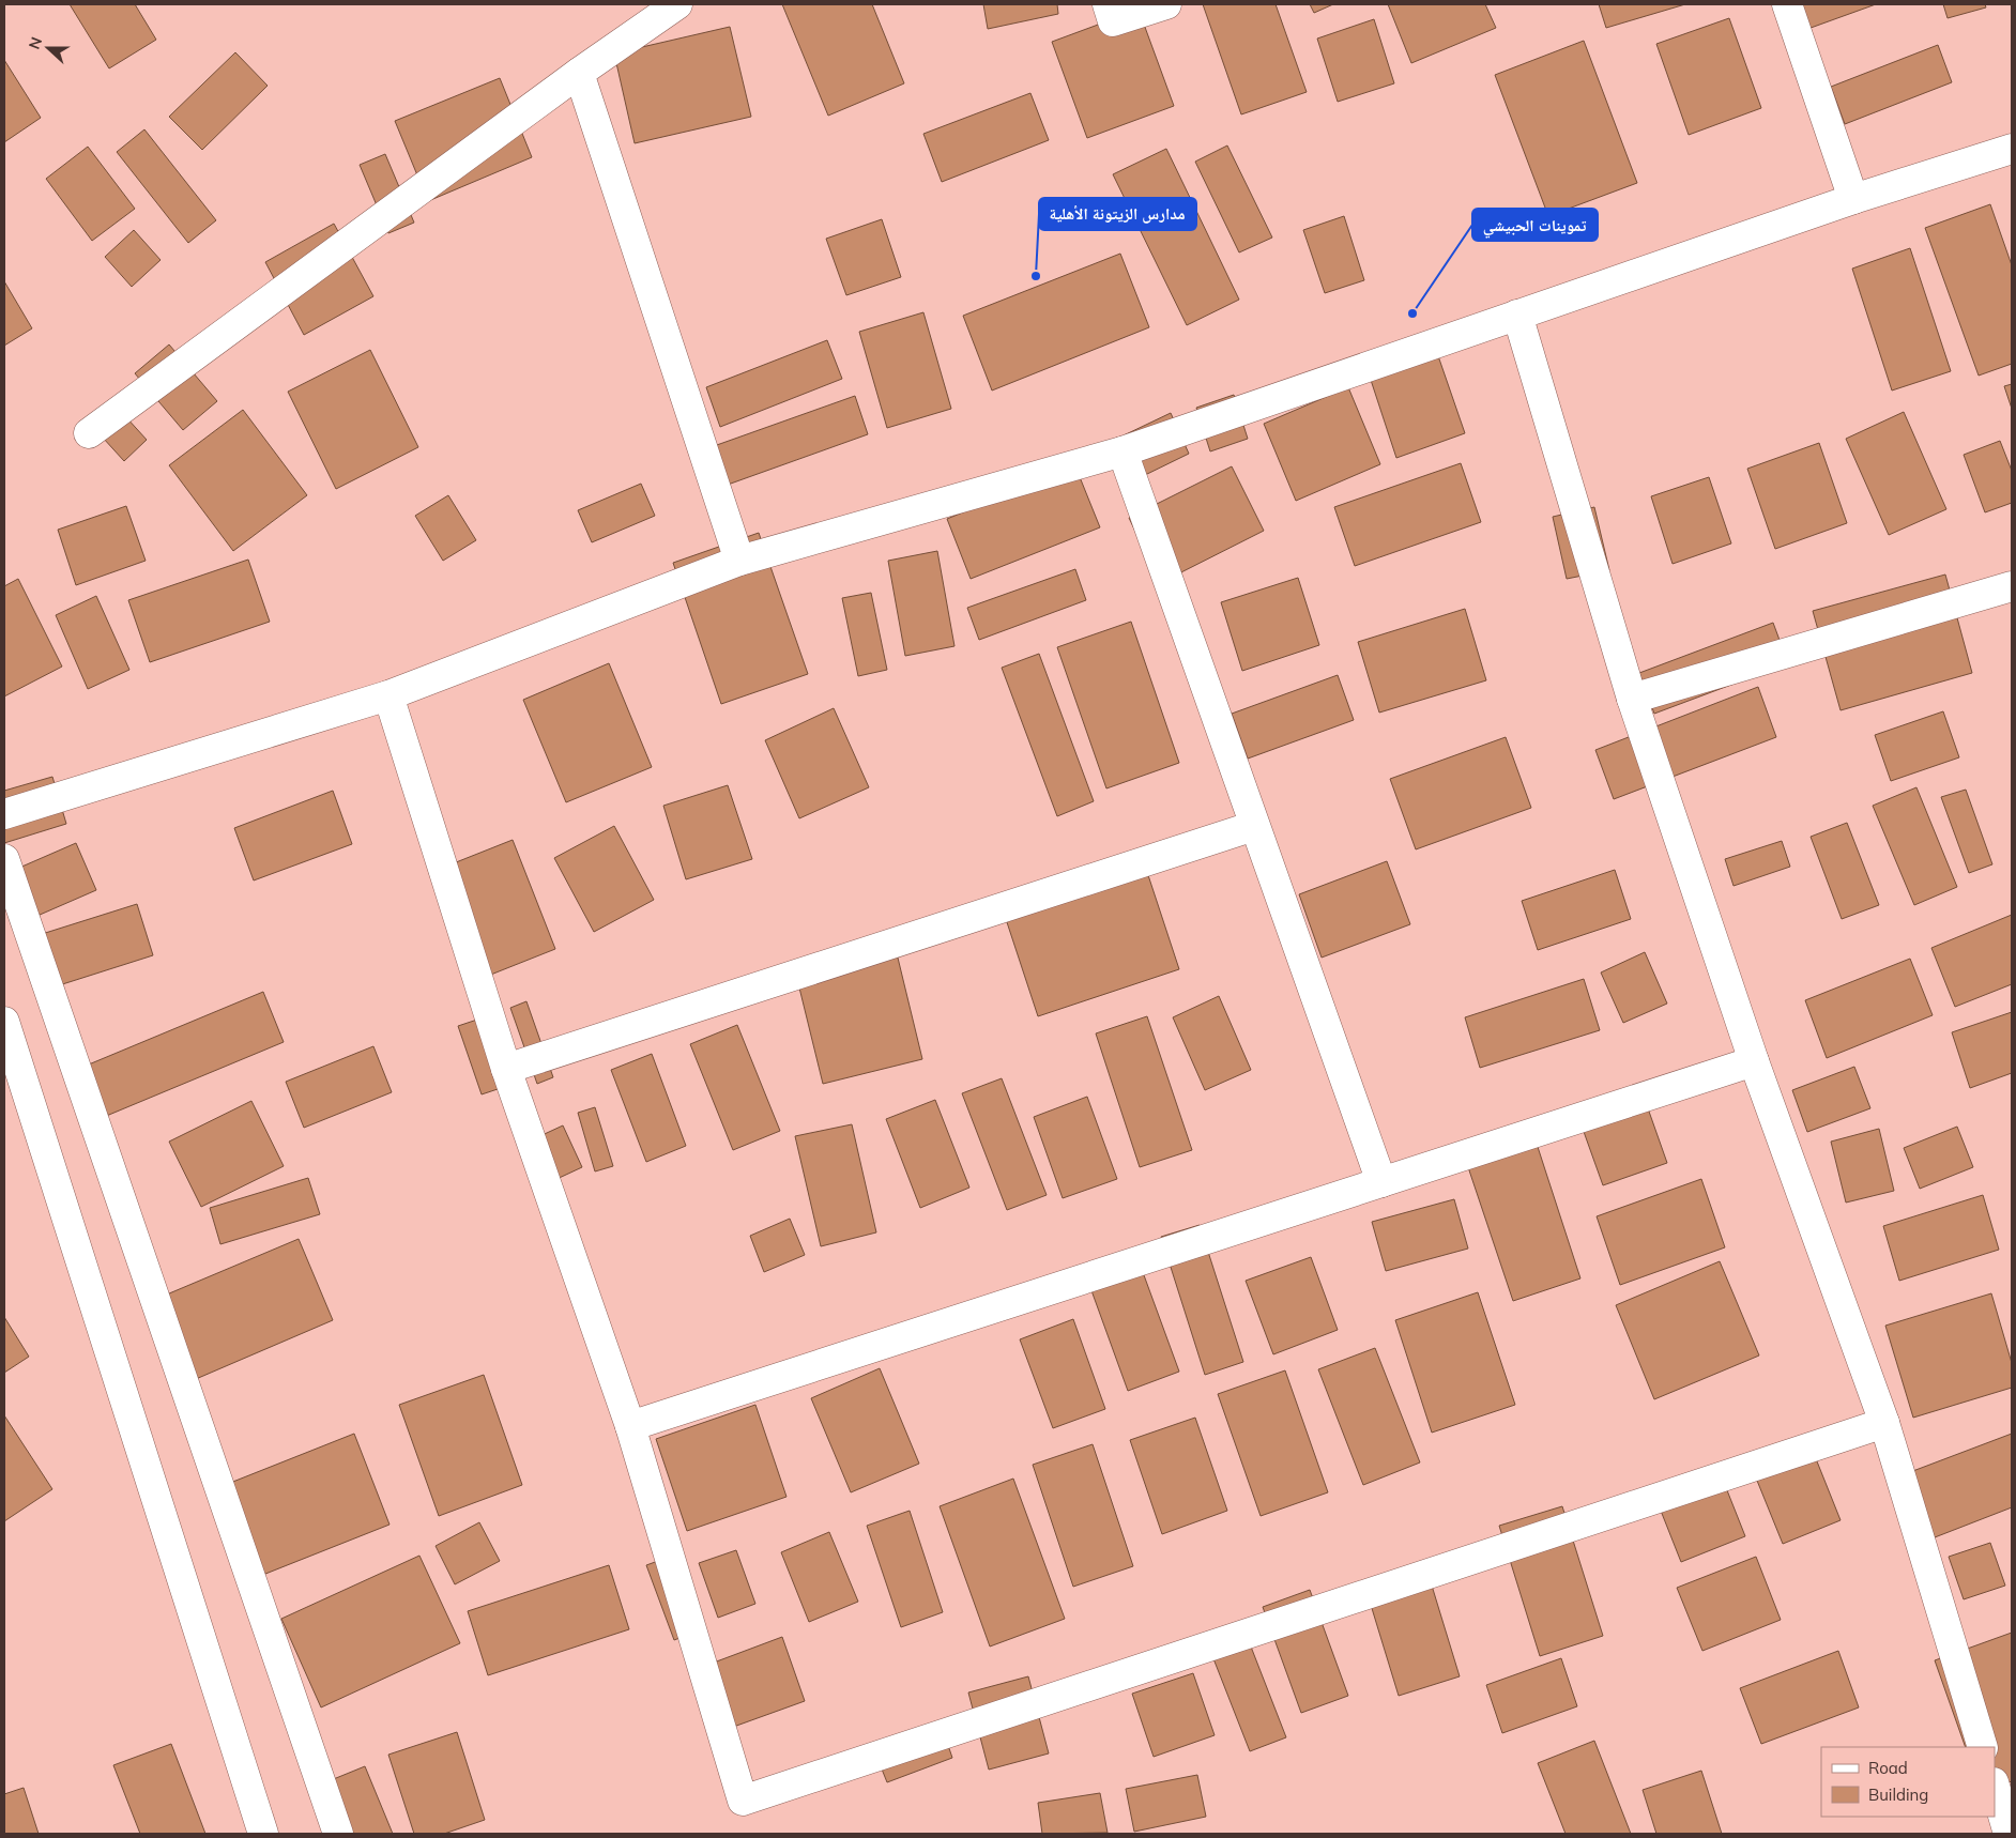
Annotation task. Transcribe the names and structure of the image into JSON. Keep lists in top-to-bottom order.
{
  "places": ["مدارس الزيتونة الأهلية", "تموينات الحبيشي"],
  "legend": ["Road", "Building"],
  "north": "left"
}
